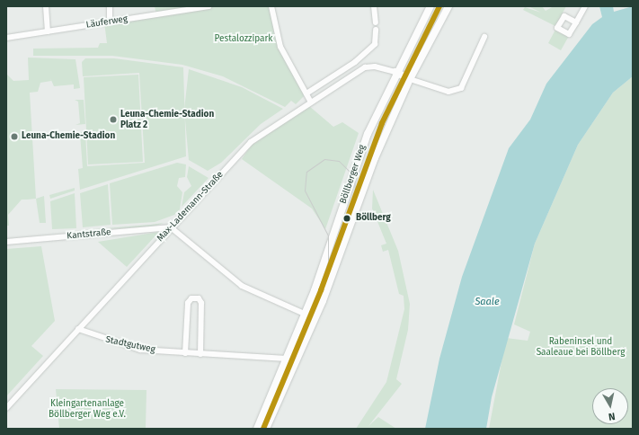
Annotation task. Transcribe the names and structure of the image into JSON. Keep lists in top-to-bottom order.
{
  "streets": {
    "street": [
      "Läuferweg",
      "Böllberger Weg",
      "Max-Lademann-Straße",
      "Kantstraße",
      "Stadtgutweg"
    ]
  },
  "crossings": [
    ["Böllberger Weg", "Max-Lademann-Straße"],
    ["Böllberger Weg", "Stadtgutweg"],
    ["Max-Lademann-Straße", "Kantstraße"],
    ["Max-Lademann-Straße", "Stadtgutweg"]
  ],
  "water": ["Saale"],
  "parks": ["Pestalozzipark", "Rabeninsel und Saaleaue bei Böllberg", "Kleingartenanlage Böllberger Weg e.V."],
  "places": ["Leuna-Chemie-Stadion Platz 2", "Leuna-Chemie-Stadion", "Böllberg"],
  "north": "bottom"
}
